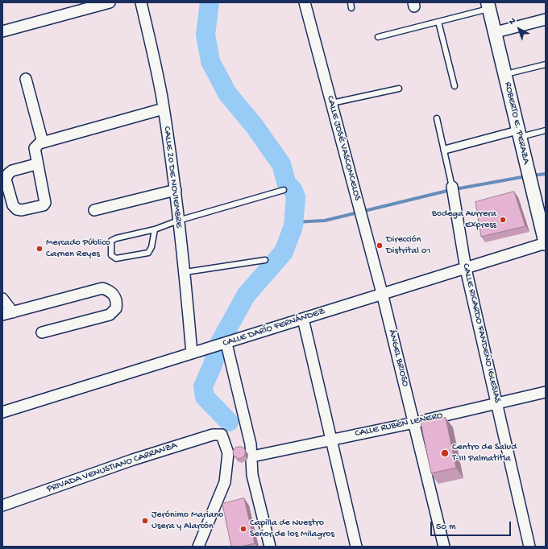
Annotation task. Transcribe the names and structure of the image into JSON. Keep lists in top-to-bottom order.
{
  "streets": {
    "street": [
      "ROBERTO E. PERAZA",
      "CALLE JOSÉ VASCONCELOS",
      "CALLE 20 DE NOVIEMBRE",
      "CALLE DARÍO FERNÁNDEZ",
      "CALLE RICARDO FANDEÑO IGLESIAS",
      "ÁNGEL BRIOSO",
      "CALLE RUBÉN LEÑERO",
      "PRIVADA VENUSTIANO CARRANZA"
    ]
  },
  "crossings": [
    ["ROBERTO E. PERAZA", "CALLE DARÍO FERNÁNDEZ"],
    ["CALLE JOSÉ VASCONCELOS", "CALLE DARÍO FERNÁNDEZ"],
    ["CALLE JOSÉ VASCONCELOS", "ÁNGEL BRIOSO"],
    ["CALLE 20 DE NOVIEMBRE", "CALLE DARÍO FERNÁNDEZ"],
    ["CALLE DARÍO FERNÁNDEZ", "CALLE RICARDO FANDEÑO IGLESIAS"],
    ["CALLE DARÍO FERNÁNDEZ", "ÁNGEL BRIOSO"],
    ["CALLE RICARDO FANDEÑO IGLESIAS", "CALLE RUBÉN LEÑERO"],
    ["ÁNGEL BRIOSO", "CALLE RUBÉN LEÑERO"]
  ],
  "places": [
    "Bodega Aurrera Express",
    "Dirección Distrital 01",
    "Mercado Público Carnen Reyes",
    "Centro de Salud T-III Palmatitla",
    "Jerónimo Mariano Usera y Alarcón",
    "Capilla de Nuestro Señor de los Milagros"
  ],
  "scale_bar": "50 m",
  "north": "top left"
}
